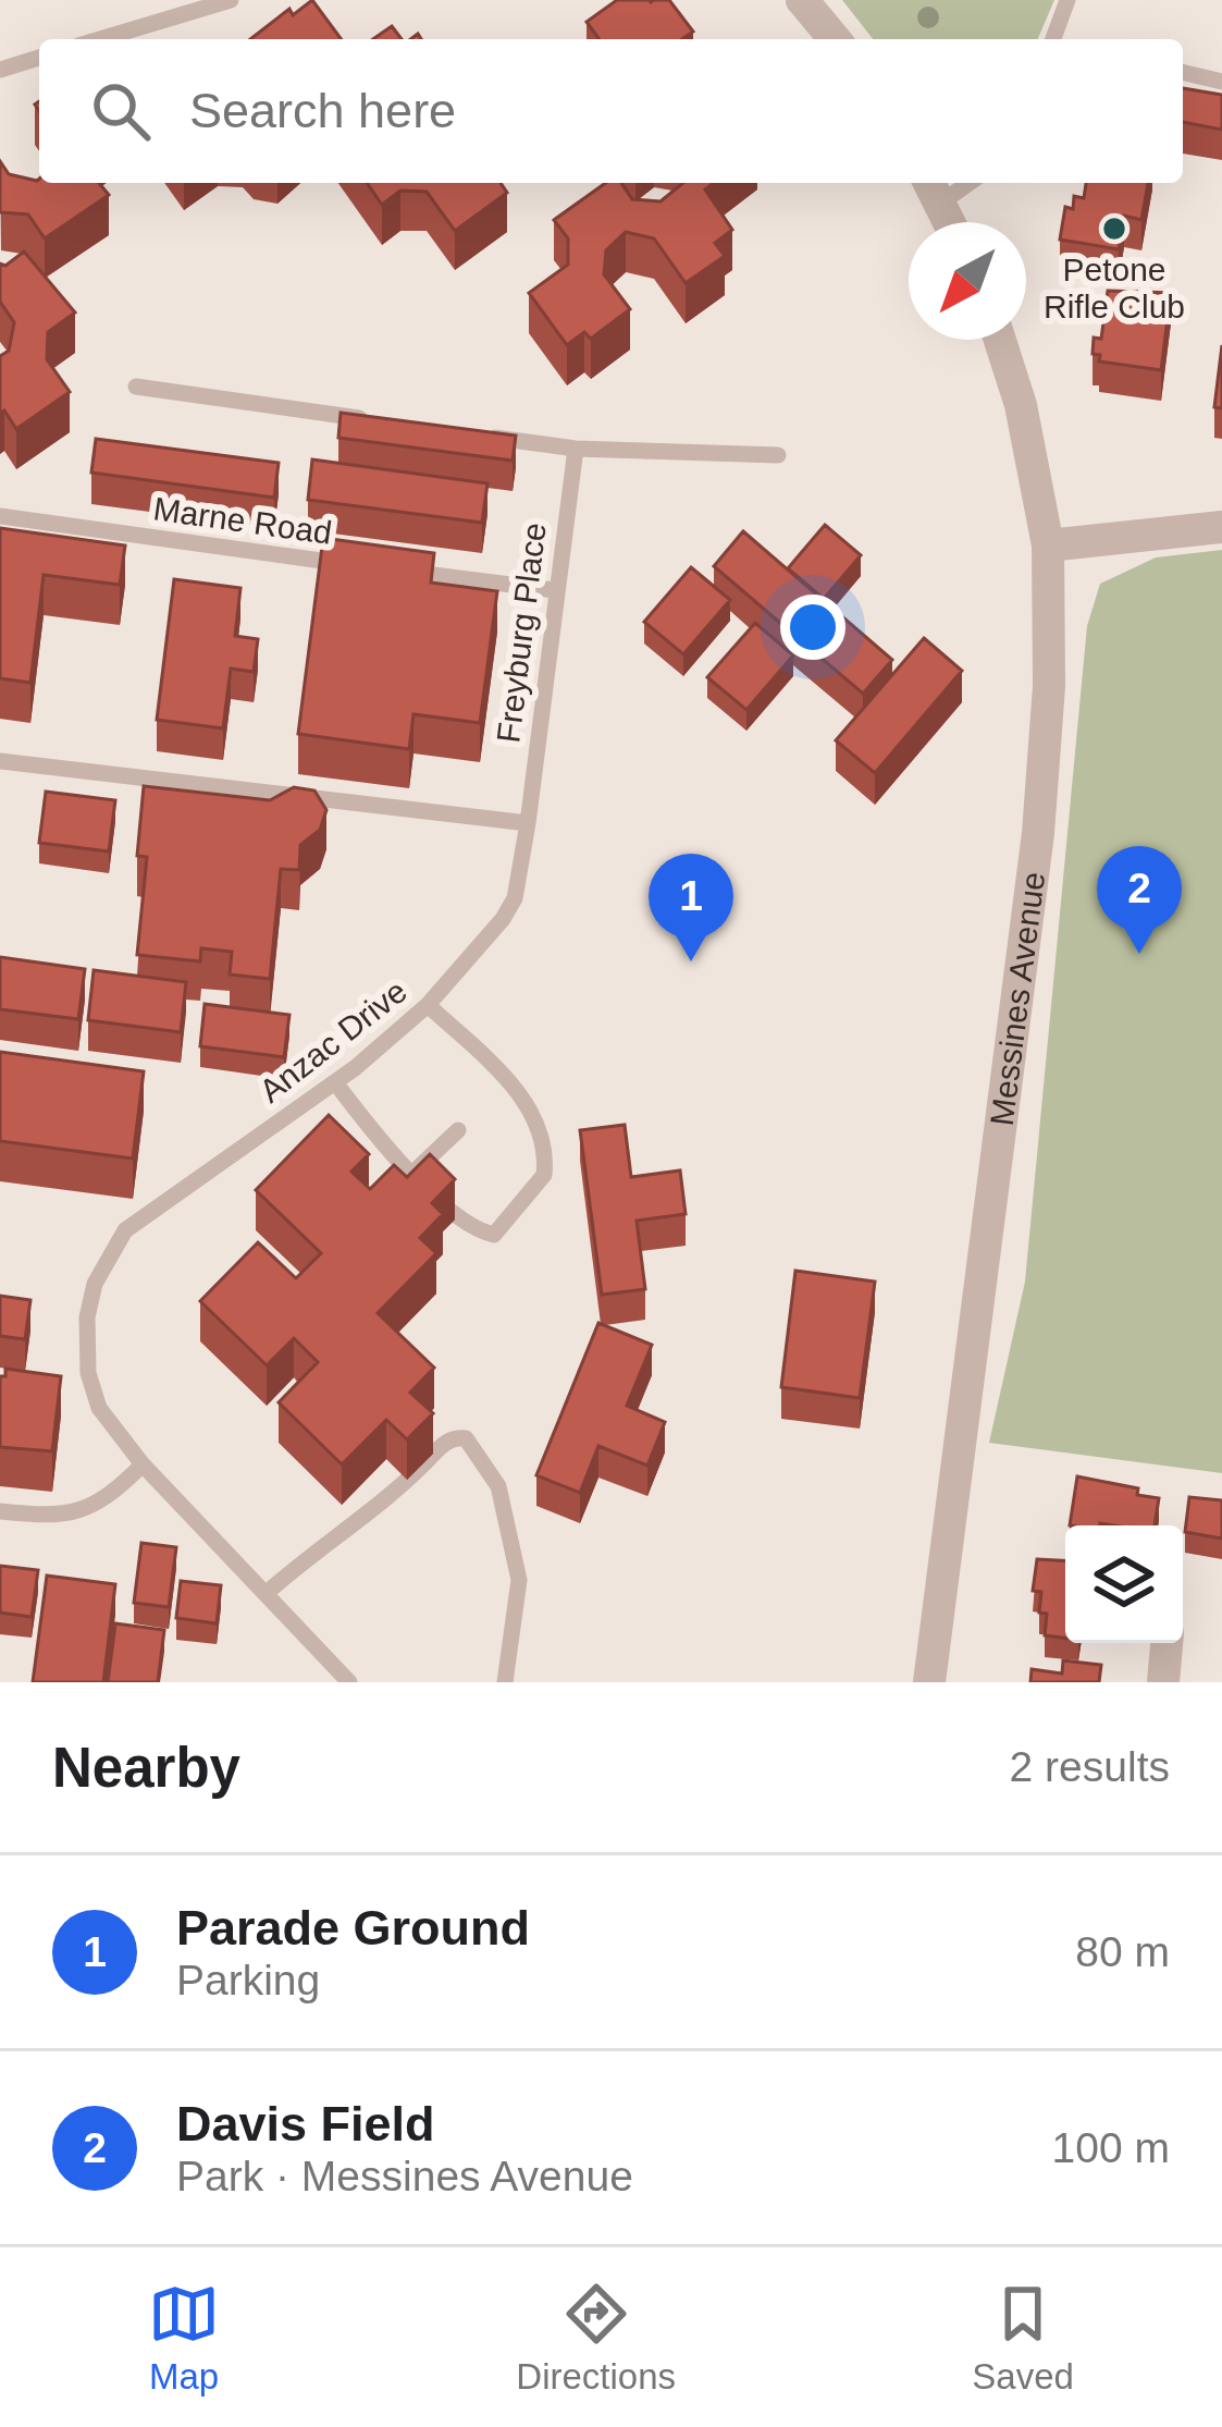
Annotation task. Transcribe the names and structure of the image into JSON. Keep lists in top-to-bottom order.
{
  "streets": {
    "street": ["Messines Avenue"],
    "lane": ["Marne Road", "Freyburg Place", "Anzac Drive"]
  },
  "crossings": [
    ["Freyburg Place", "Anzac Drive"]
  ],
  "places": ["Petone Rifle Club"],
  "north": "bottom left",
  "page": {
    "search": "Search here",
    "pins": ["2", "1"],
    "heading": ["Nearby", "2 results"],
    "list": [
      {
        "mark": "1",
        "name": "Parade Ground",
        "note": "Parking",
        "value": "80 m"
      },
      {
        "mark": "2",
        "name": "Davis Field",
        "note": "Park · Messines Avenue",
        "value": "100 m"
      }
    ],
    "nav": ["Map", "Directions", "Saved"]
  }
}
